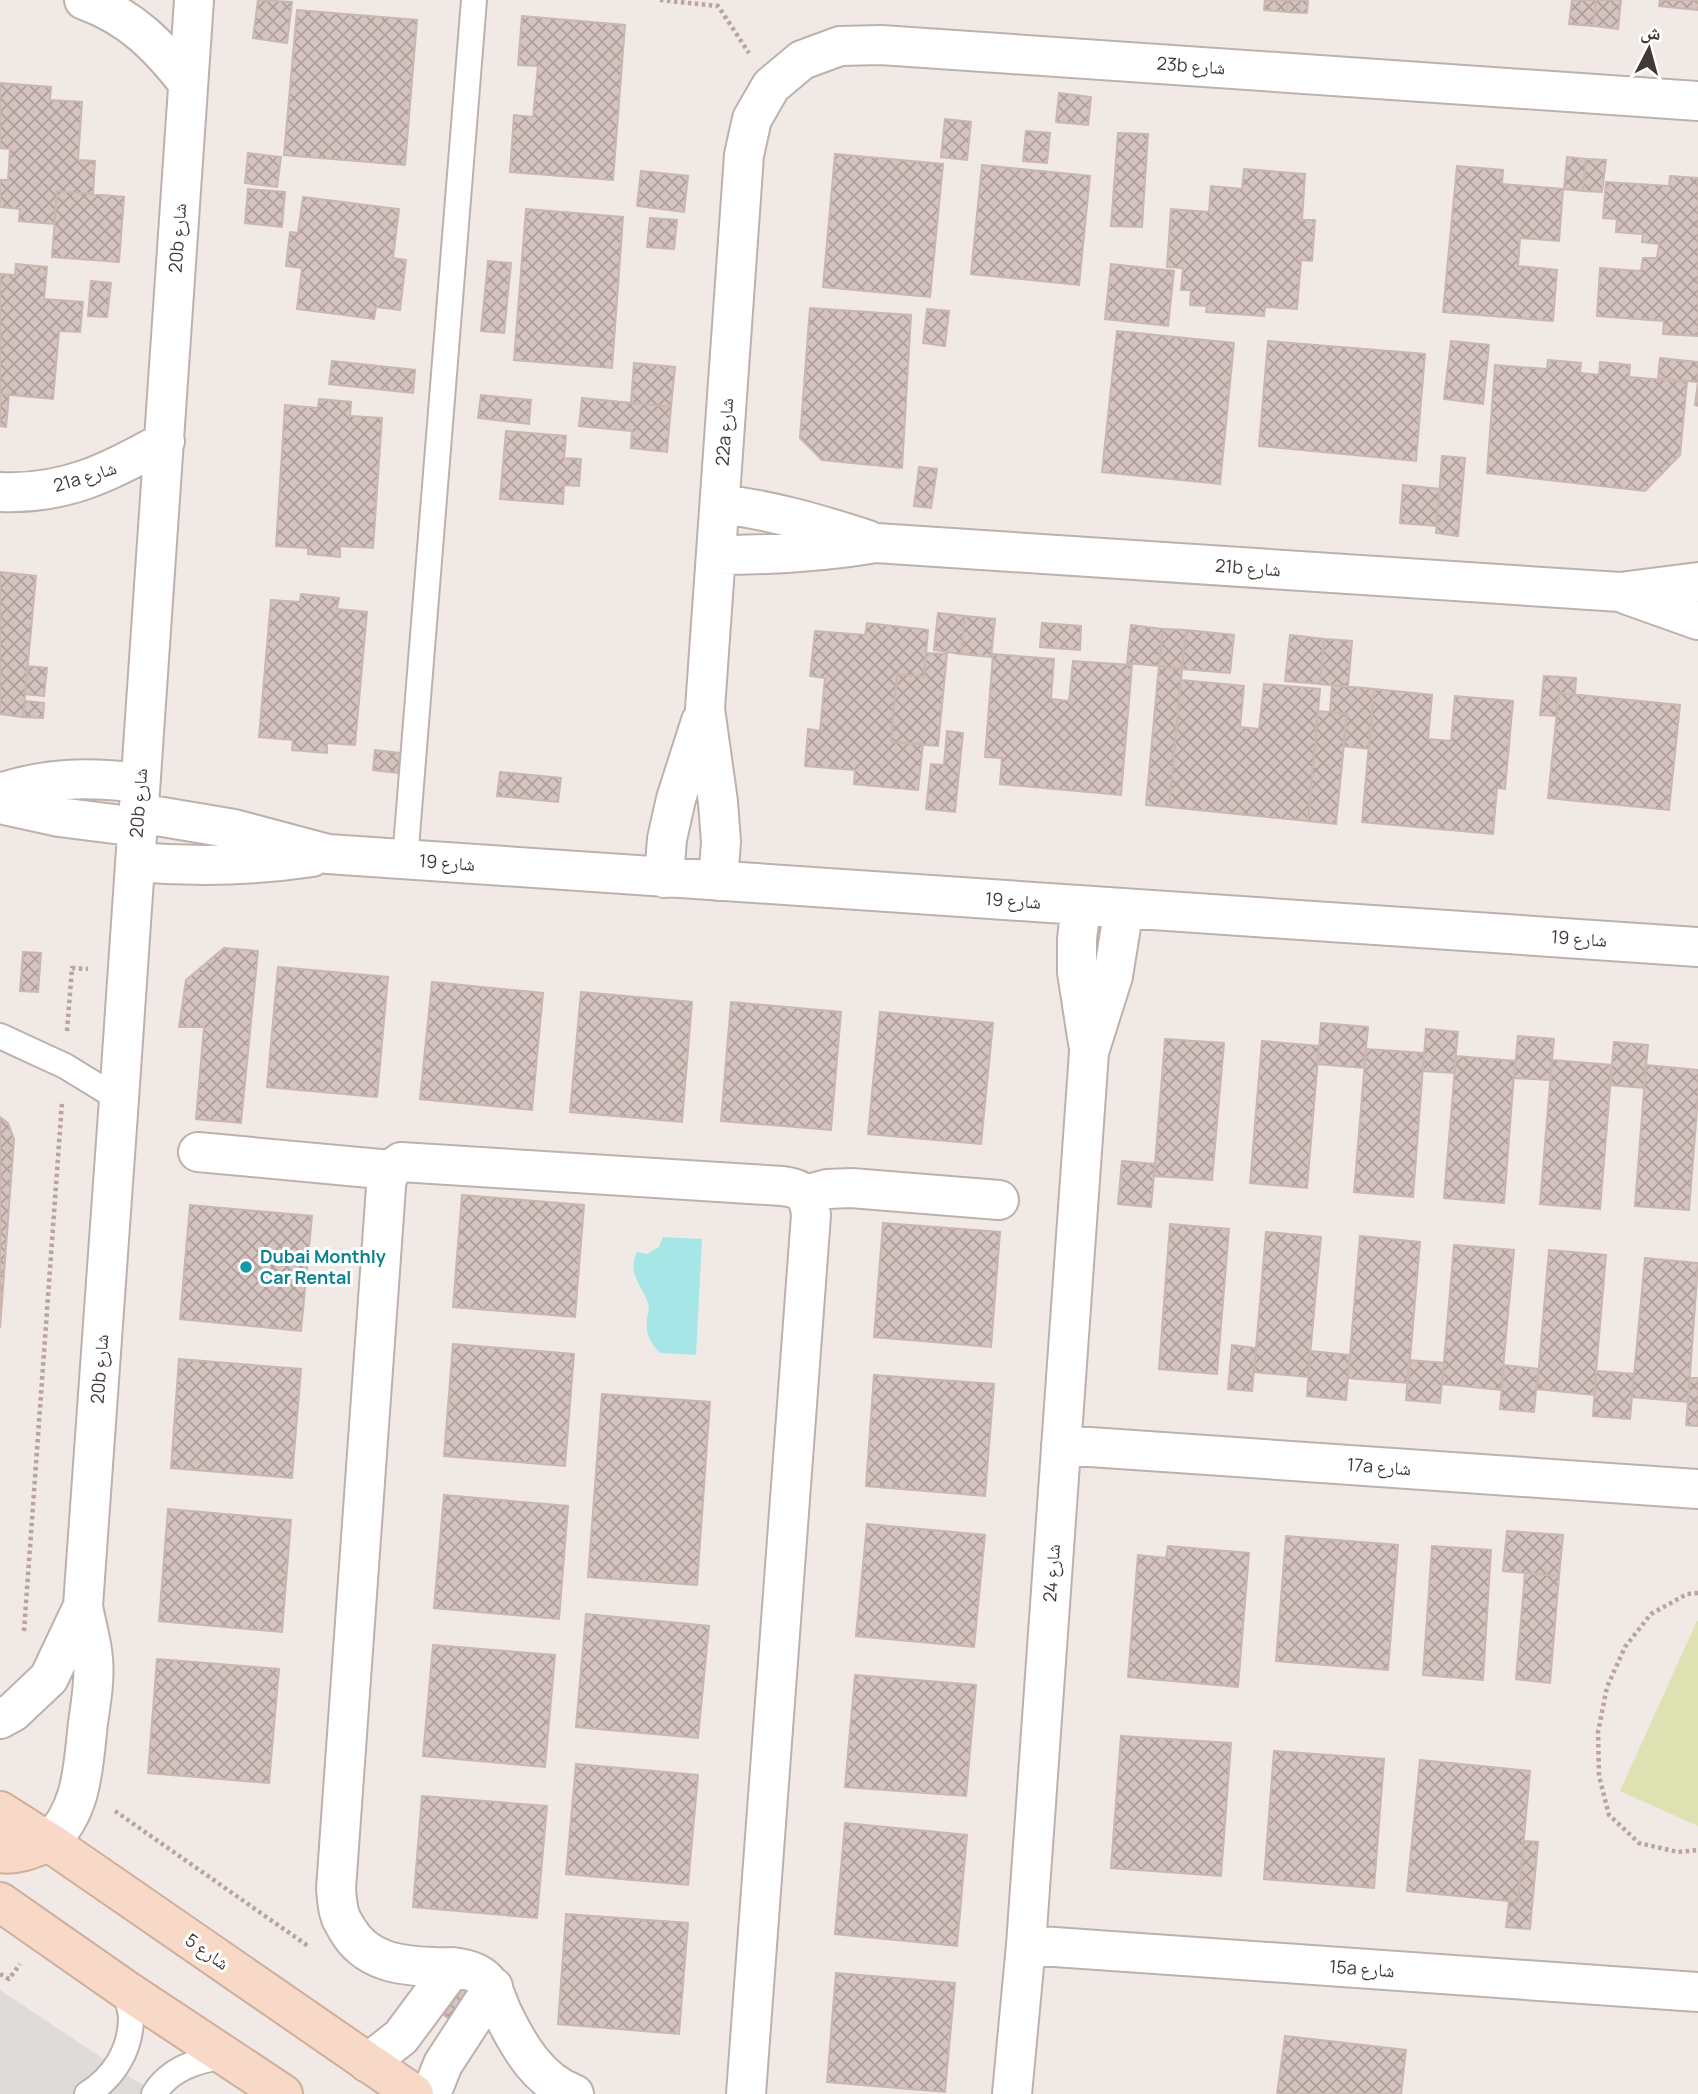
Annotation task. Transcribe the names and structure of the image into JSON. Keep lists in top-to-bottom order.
{
  "streets": {
    "street": [
      "23b شارع",
      "20b شارع",
      "22a شارع",
      "21a شارع",
      "21b شارع",
      "شارع 19",
      "17a شارع",
      "شارع 24",
      "شارع 5",
      "15a شارع"
    ]
  },
  "crossings": [
    ["23b شارع", "22a شارع"],
    ["20b شارع", "21a شارع"],
    ["20b شارع", "شارع 19"],
    ["20b شارع", "شارع 5"],
    ["22a شارع", "21b شارع"],
    ["22a شارع", "شارع 19"],
    ["17a شارع", "شارع 24"],
    ["شارع 24", "15a شارع"]
  ],
  "places": ["Dubai Monthly Car Rental"],
  "north": "top"
}
